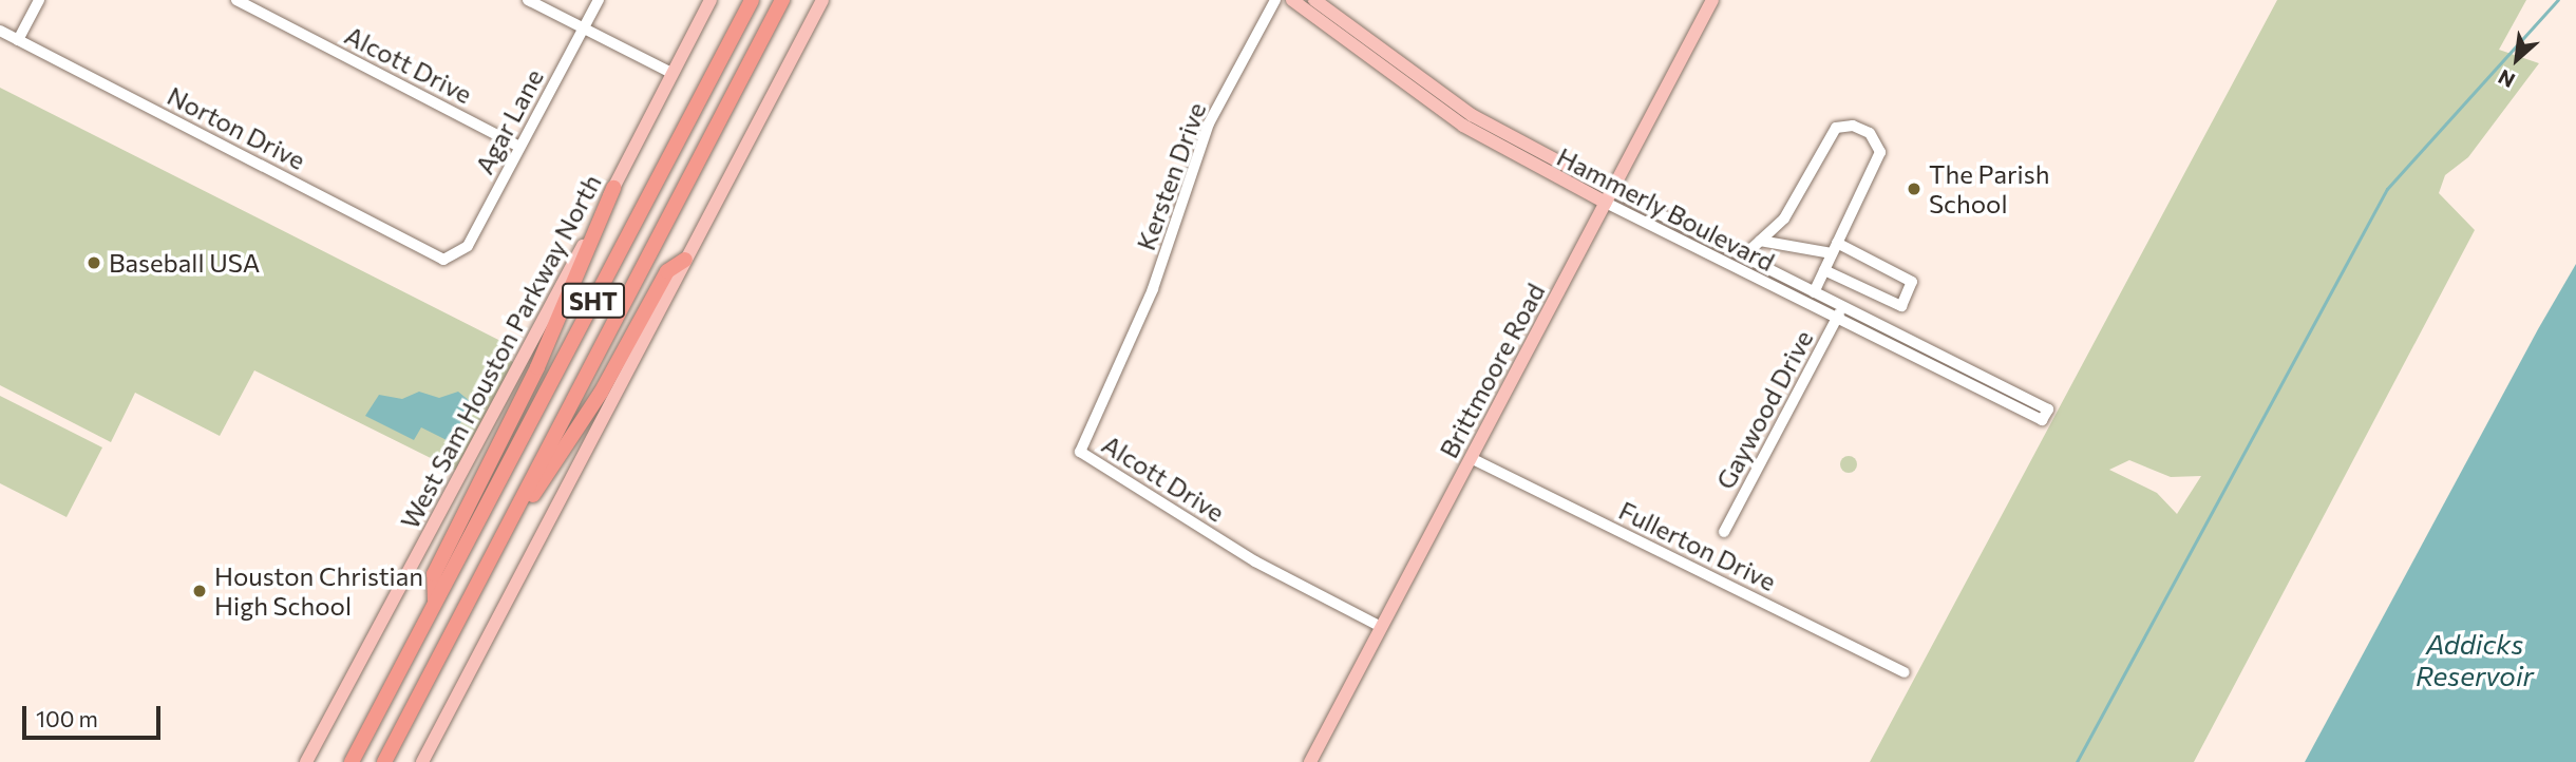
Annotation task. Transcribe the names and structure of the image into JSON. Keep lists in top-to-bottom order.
{
  "streets": {
    "highway": ["SHT"],
    "main road": ["Hammerly Boulevard", "West Sam Houston Parkway North", "Brittmoore Road"],
    "street": [
      "Alcott Drive",
      "Agar Lane",
      "Norton Drive",
      "Kersten Drive",
      "Gaywood Drive",
      "Fullerton Drive"
    ]
  },
  "crossings": [
    ["Alcott Drive", "Agar Lane"],
    ["Alcott Drive", "Kersten Drive"],
    ["Alcott Drive", "Brittmoore Road"],
    ["Agar Lane", "Norton Drive"],
    ["Hammerly Boulevard", "Brittmoore Road"],
    ["Hammerly Boulevard", "Gaywood Drive"],
    ["Brittmoore Road", "Fullerton Drive"]
  ],
  "water": ["Addicks Reservoir"],
  "places": ["The Parish School", "Baseball USA", "Houston Christian High School"],
  "scale_bar": "100 m",
  "north": "bottom left"
}
